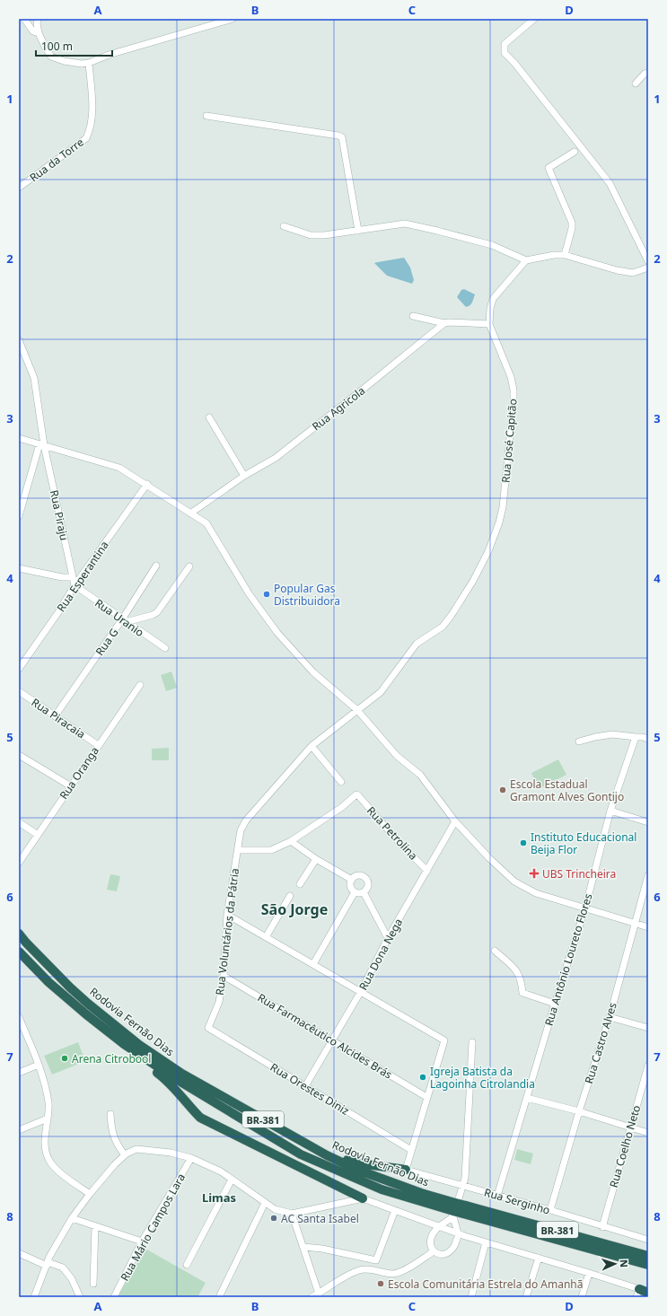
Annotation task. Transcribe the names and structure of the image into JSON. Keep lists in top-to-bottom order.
{
  "streets": {
    "highway": ["Rodovia Fernão Dias", "BR-381"],
    "street": [
      "Rua da Torre",
      "Rua Agricola",
      "Rua José Capitão",
      "Rua Piraju",
      "Rua Esperantina",
      "Rua Uranio",
      "Rua G",
      "Rua Piracaia",
      "Rua Oranga",
      "Rua Petrolina",
      "Rua Voluntários da Pátria",
      "Rua Dona Nega",
      "Rua Antônio Loureto Flores",
      "Rua Farmacêutico Alcides Brás",
      "Rua Castro Alves",
      "Rua Orestes Diniz",
      "Rua Coelho Neto",
      "Rua Serginho",
      "Rua Mário Campos Lara"
    ]
  },
  "crossings": [
    ["Rua José Capitão", "Rua Voluntários da Pátria"],
    ["Rua Piraju", "Rua Esperantina"],
    ["Rua Piraju", "Rua Uranio"],
    ["Rua Esperantina", "Rua Uranio"],
    ["Rua Uranio", "Rua G"],
    ["Rua G", "Rua Piracaia"],
    ["Rua Piracaia", "Rua Oranga"],
    ["Rua Petrolina", "Rua Dona Nega"],
    ["Rua Voluntários da Pátria", "Rua Farmacêutico Alcides Brás"],
    ["Rua Voluntários da Pátria", "Rua Orestes Diniz"],
    ["Rua Dona Nega", "Rua Farmacêutico Alcides Brás"],
    ["Rua Dona Nega", "Rua Orestes Diniz"],
    ["Rua Antônio Loureto Flores", "Rua Serginho"],
    ["Rua Castro Alves", "Rua Serginho"],
    ["Rua Coelho Neto", "Rua Serginho"]
  ],
  "districts": ["São Jorge", "Limas"],
  "places": {
    "other": [
      "Popular Gas Distribuidora",
      "Escola Estadual Gramont Alves Gontijo",
      "Instituto Educacional Beija Flor",
      "Arena Citrobool",
      "Igreja Batista da Lagoinha Citrolandia",
      "AC Santa Isabel",
      "Escola Comunitária Estrela do Amanhã"
    ],
    "health": ["UBS Trincheira"]
  },
  "scale_bar": "100 m",
  "north": "right",
  "grid": {
    "columns": [
      "A",
      "B",
      "C",
      "D"
    ],
    "rows": [
      "1",
      "2",
      "3",
      "4",
      "5",
      "6",
      "7",
      "8"
    ]
  }
}
